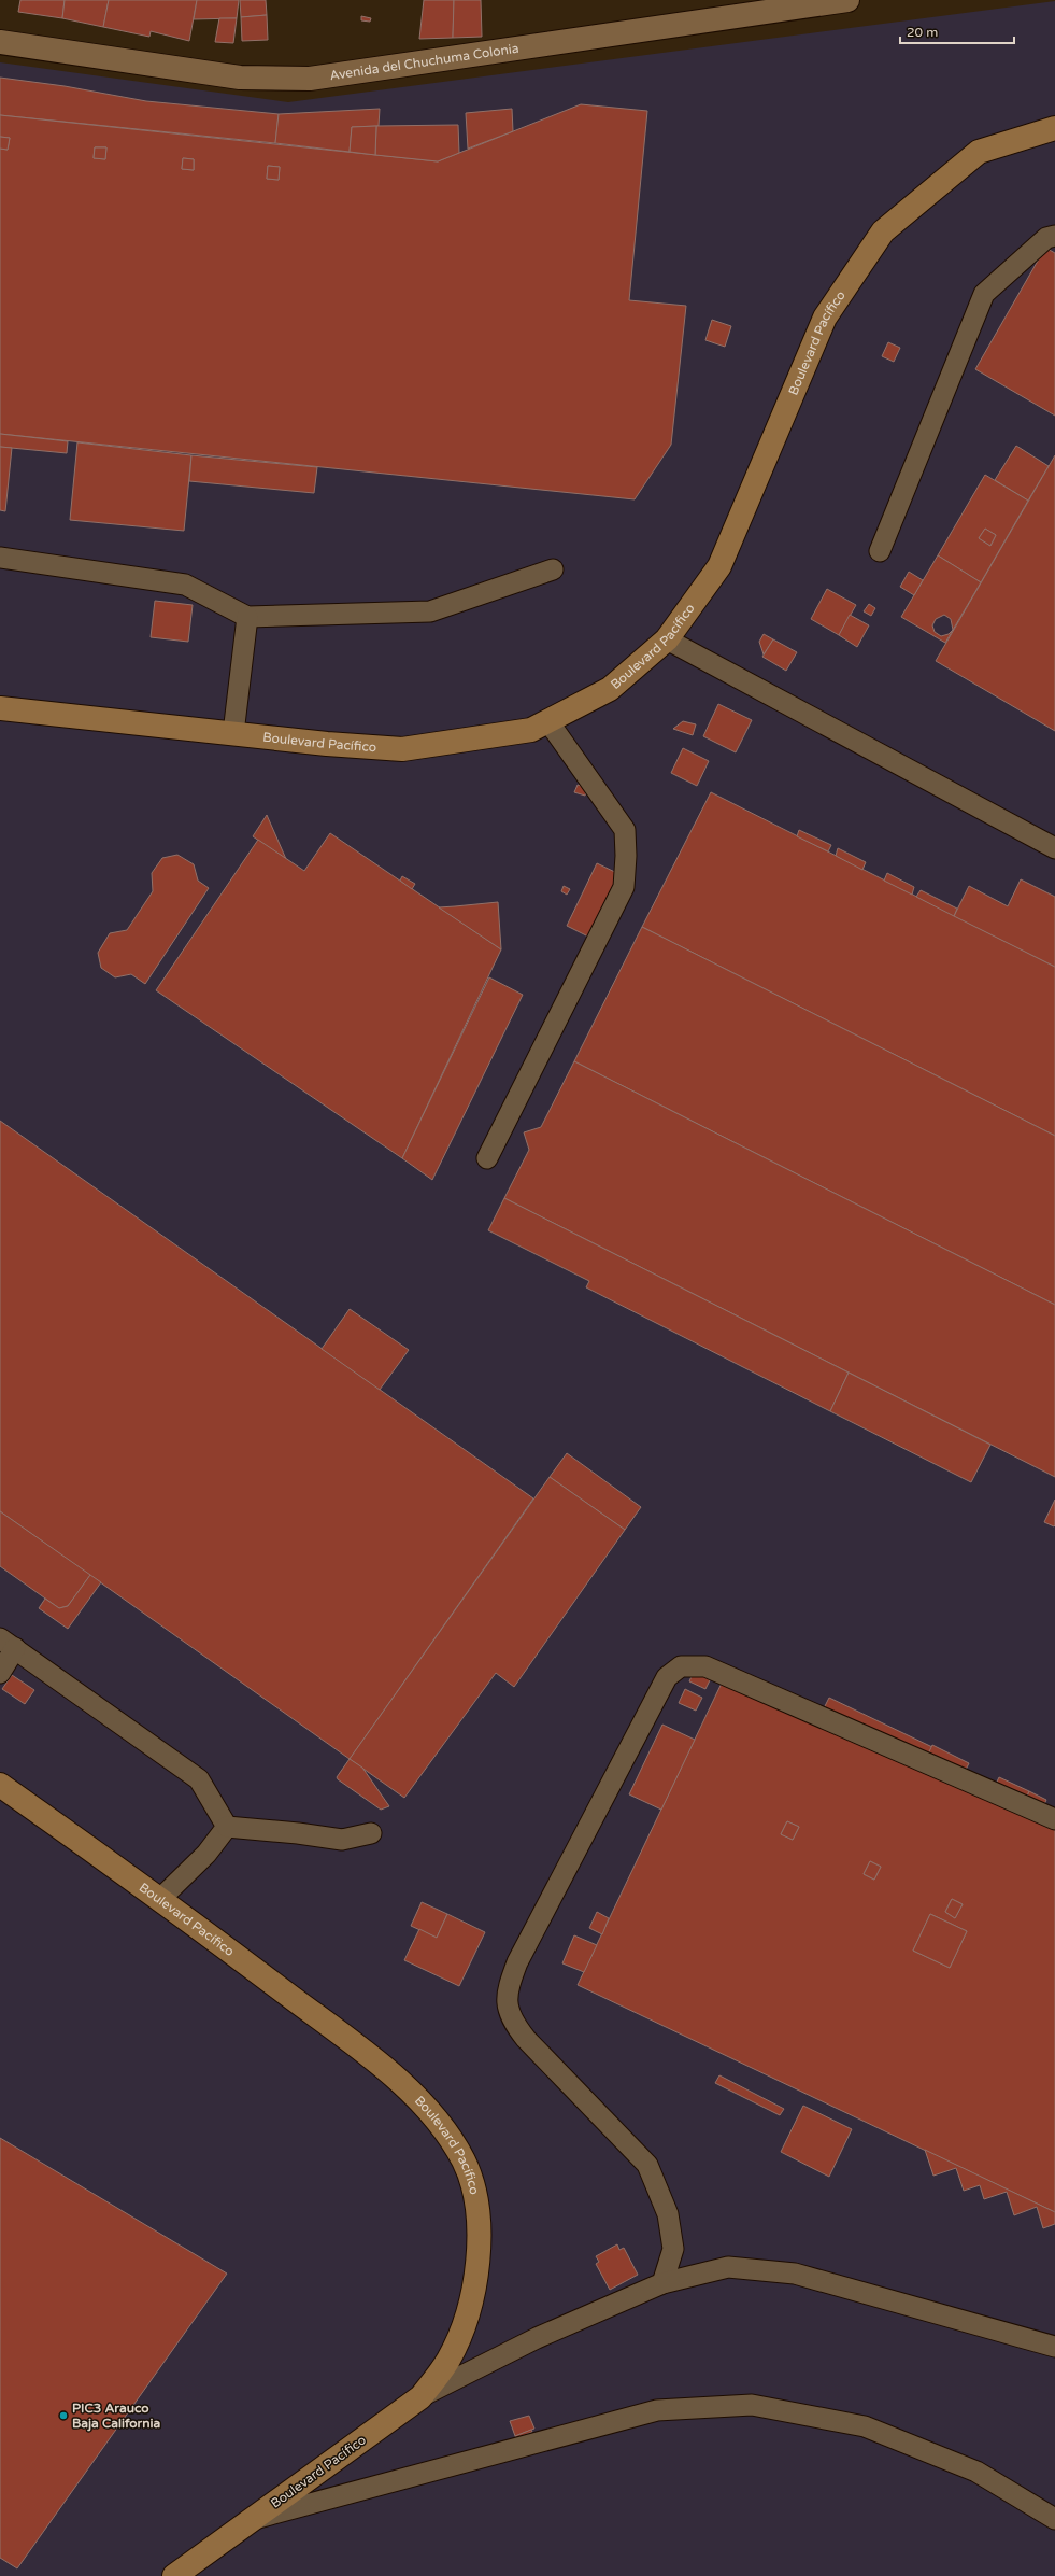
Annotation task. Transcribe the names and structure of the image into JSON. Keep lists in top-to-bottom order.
{
  "streets": {
    "main road": ["Boulevard Pacífico"],
    "street": ["Avenida del Chuchuma Colonia"]
  },
  "places": ["PIC3 Arauco Baja California"],
  "scale_bar": "20 m"
}
